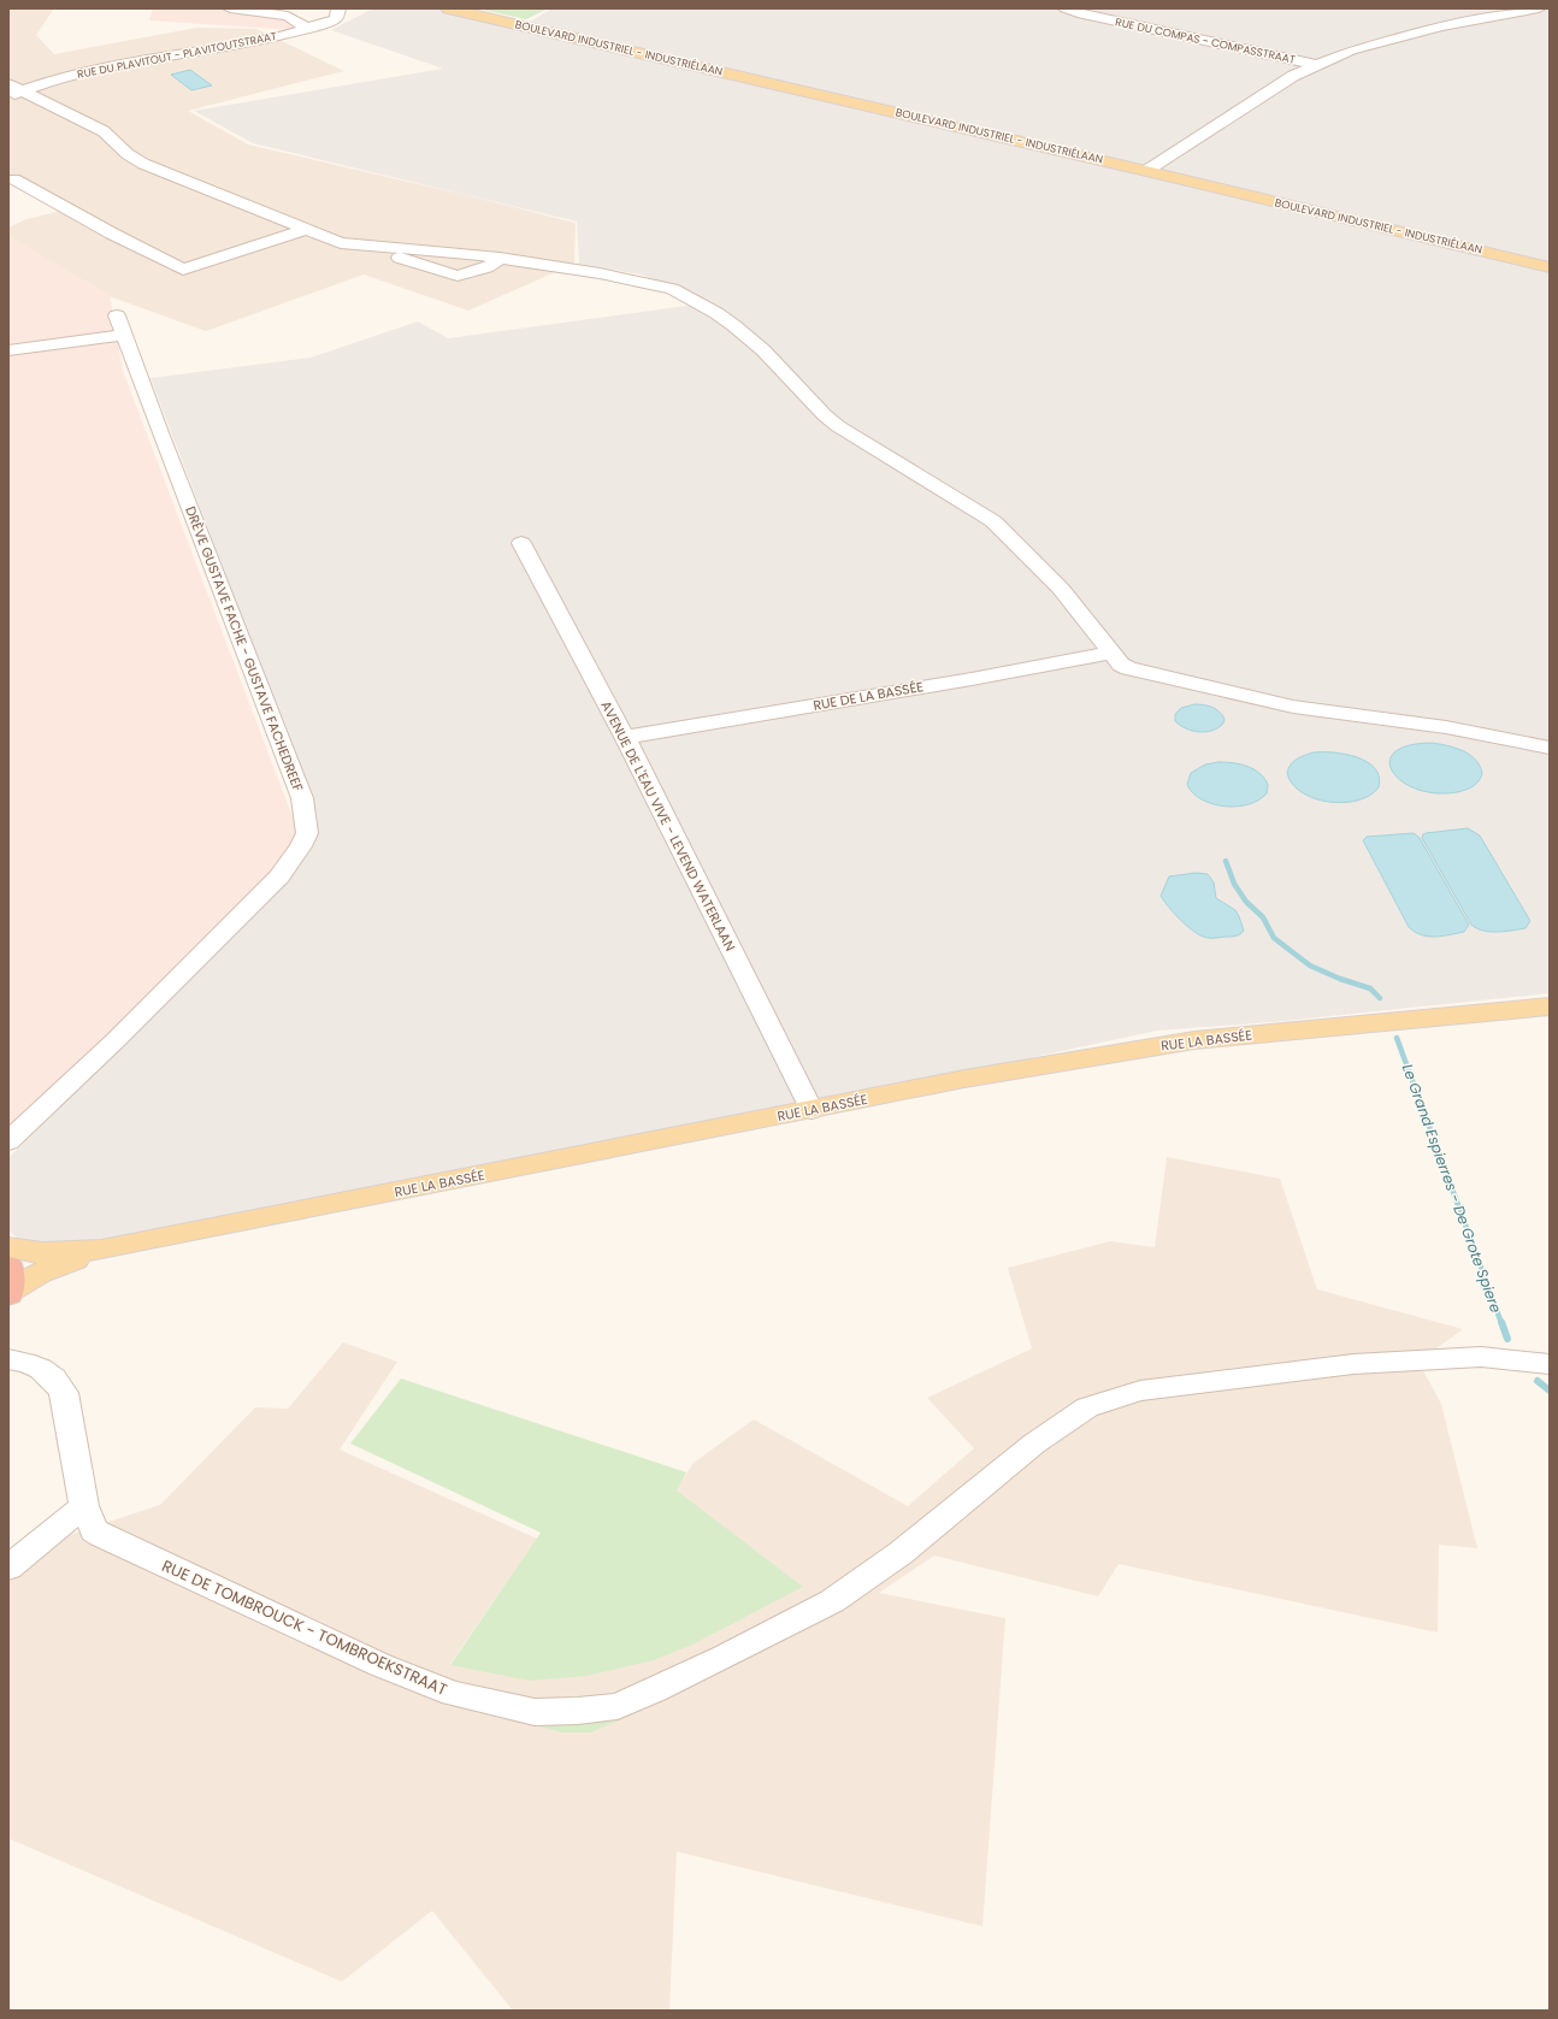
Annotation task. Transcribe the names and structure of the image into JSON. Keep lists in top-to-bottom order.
{
  "streets": {
    "main road": ["BOULEVARD INDUSTRIEL - INDUSTRIÉLAAN", "RUE LA BASSÉE"],
    "street": [
      "RUE DU COMPAS - COMPASSTRAAT",
      "RUE DU PLAVITOUT - PLAVITOUTSTRAAT",
      "DRÈVE GUSTAVE FACHE - GUSTAVE FACHEDREEF",
      "RUE DE LA BASSÉE",
      "AVENUE DE L'EAU VIVE - LEVEND WATERLAAN",
      "RUE DE TOMBROUCK - TOMBROEKSTRAAT"
    ]
  },
  "crossings": [
    ["RUE DE LA BASSÉE", "AVENUE DE L'EAU VIVE - LEVEND WATERLAAN"],
    ["AVENUE DE L'EAU VIVE - LEVEND WATERLAAN", "RUE LA BASSÉE"]
  ],
  "water": ["Le Grand Espierres - De Grote Spiere"]
}
